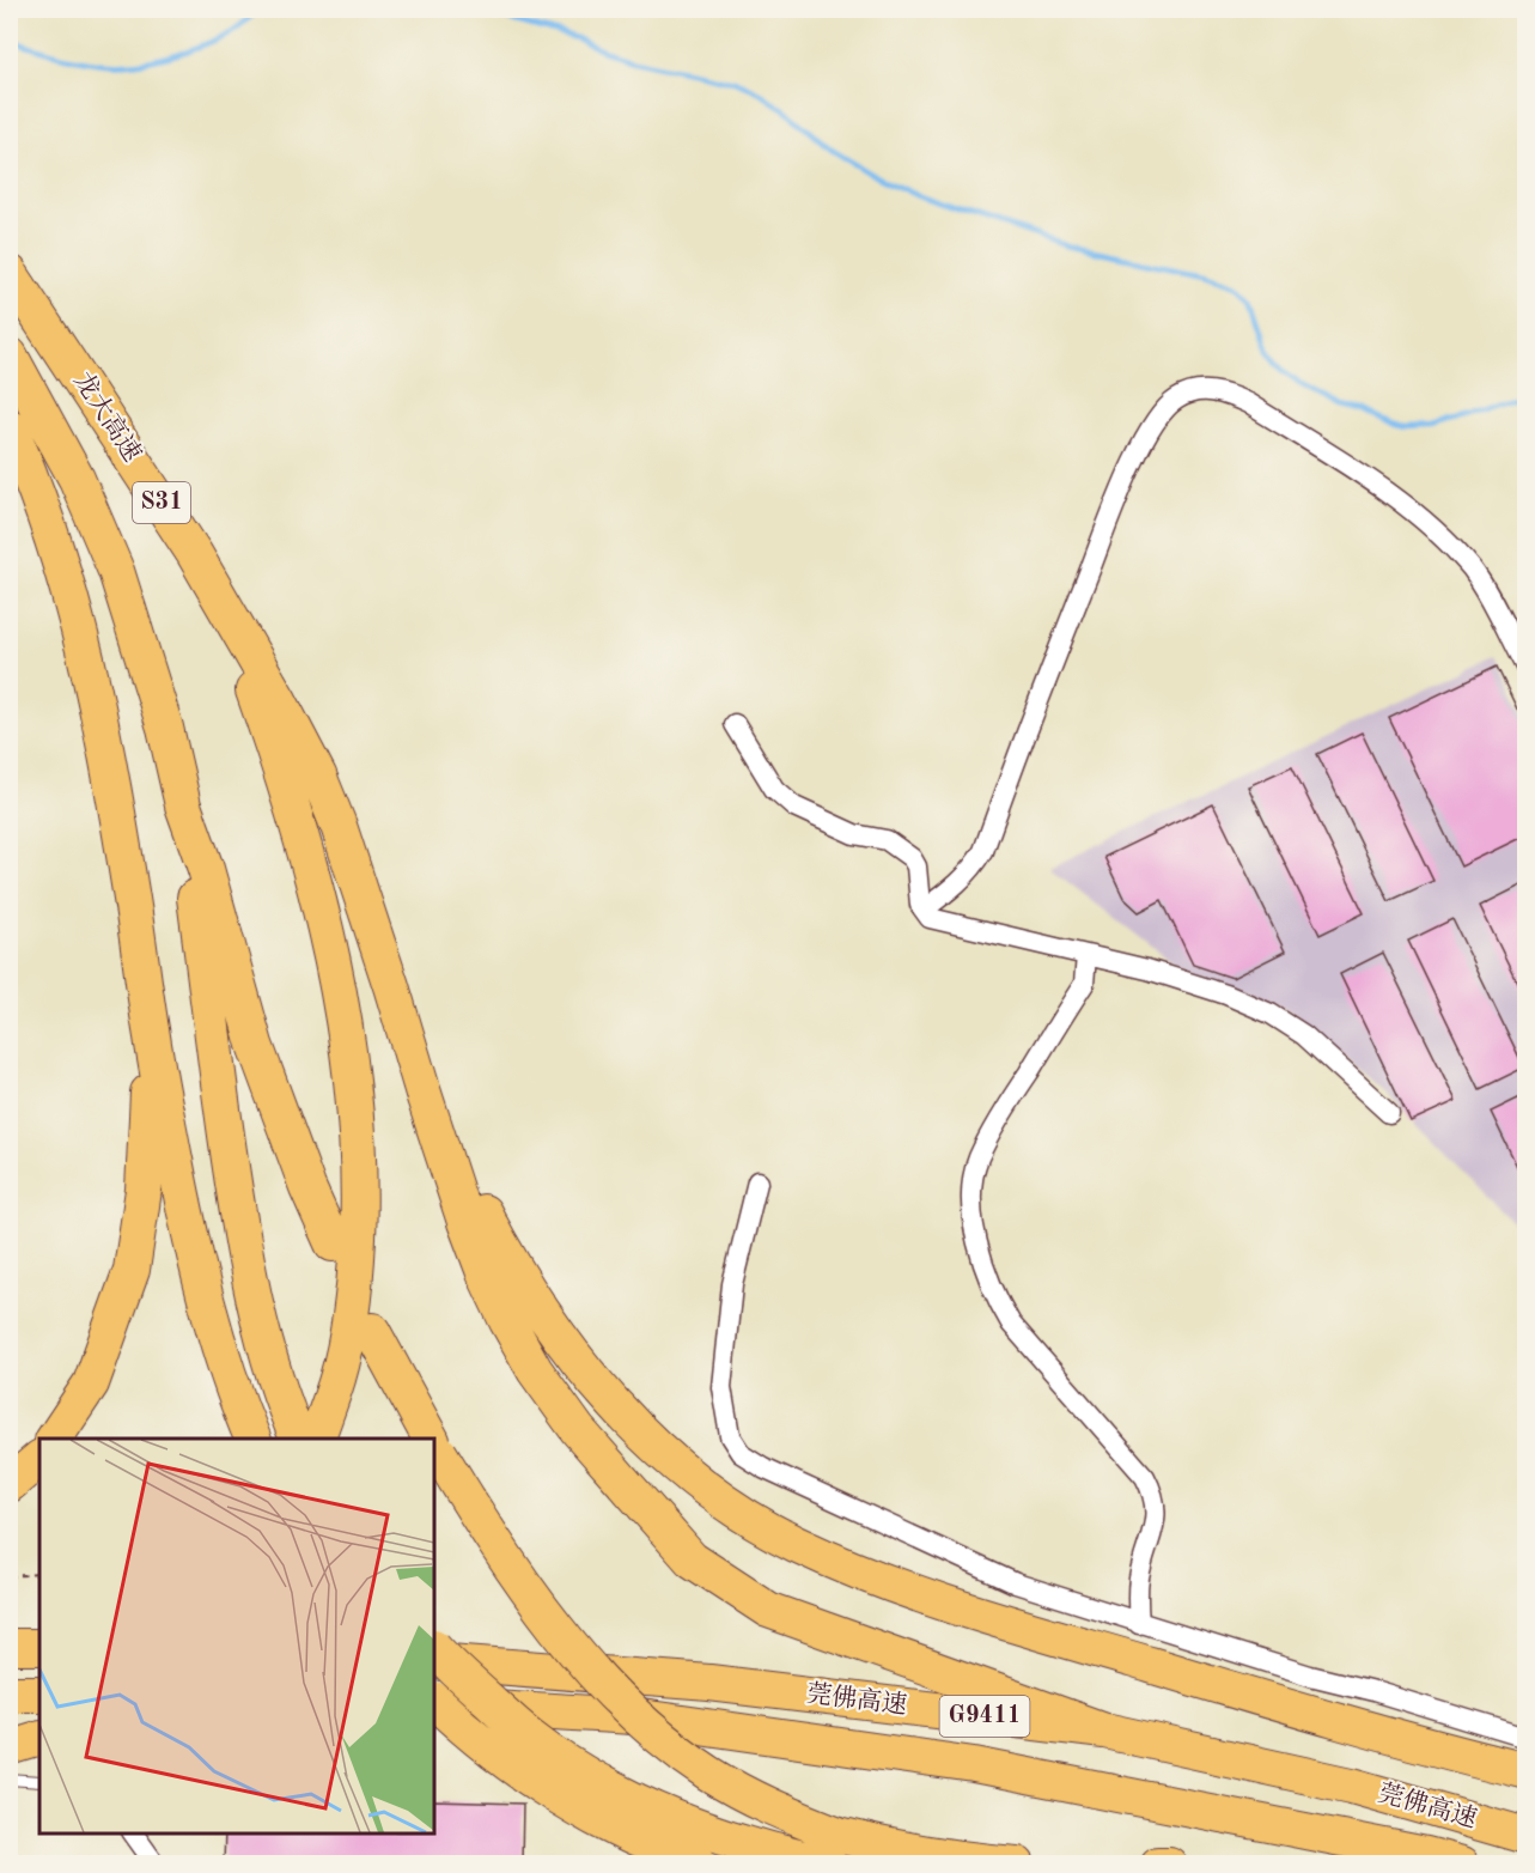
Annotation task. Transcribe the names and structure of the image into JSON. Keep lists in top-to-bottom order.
{
  "streets": {
    "highway": [
      "龙大高速",
      "S31",
      "莞佛高速",
      "G9411"
    ]
  }
}
